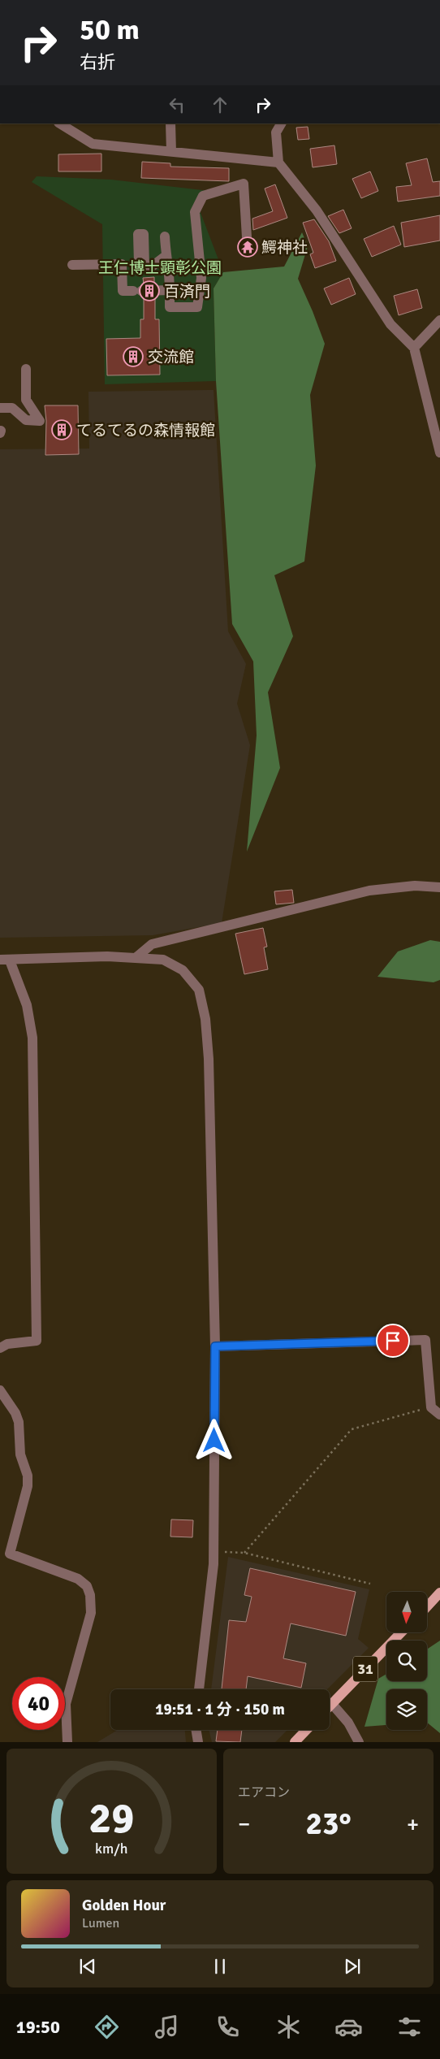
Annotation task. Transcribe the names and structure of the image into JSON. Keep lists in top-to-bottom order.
{
  "streets": {
    "main road": ["31"]
  },
  "parks": ["王仁博士顕彰公園"],
  "places": {
    "temple": ["鰐神社"],
    "building": ["百済門", "交流館", "てるてるの森情報館"]
  },
  "north": "bottom",
  "page": {
    "turn": ["50 m", "右折"],
    "limit": "40",
    "trip": "19:51 · 1 分 · 150 m",
    "tile": "エアコン",
    "heat": ["−", "23°", "+"],
    "song": ["Golden Hour", "Lumen"],
    "tabs": "19:50",
    "gauge": ["29", "km/h"]
  }
}
